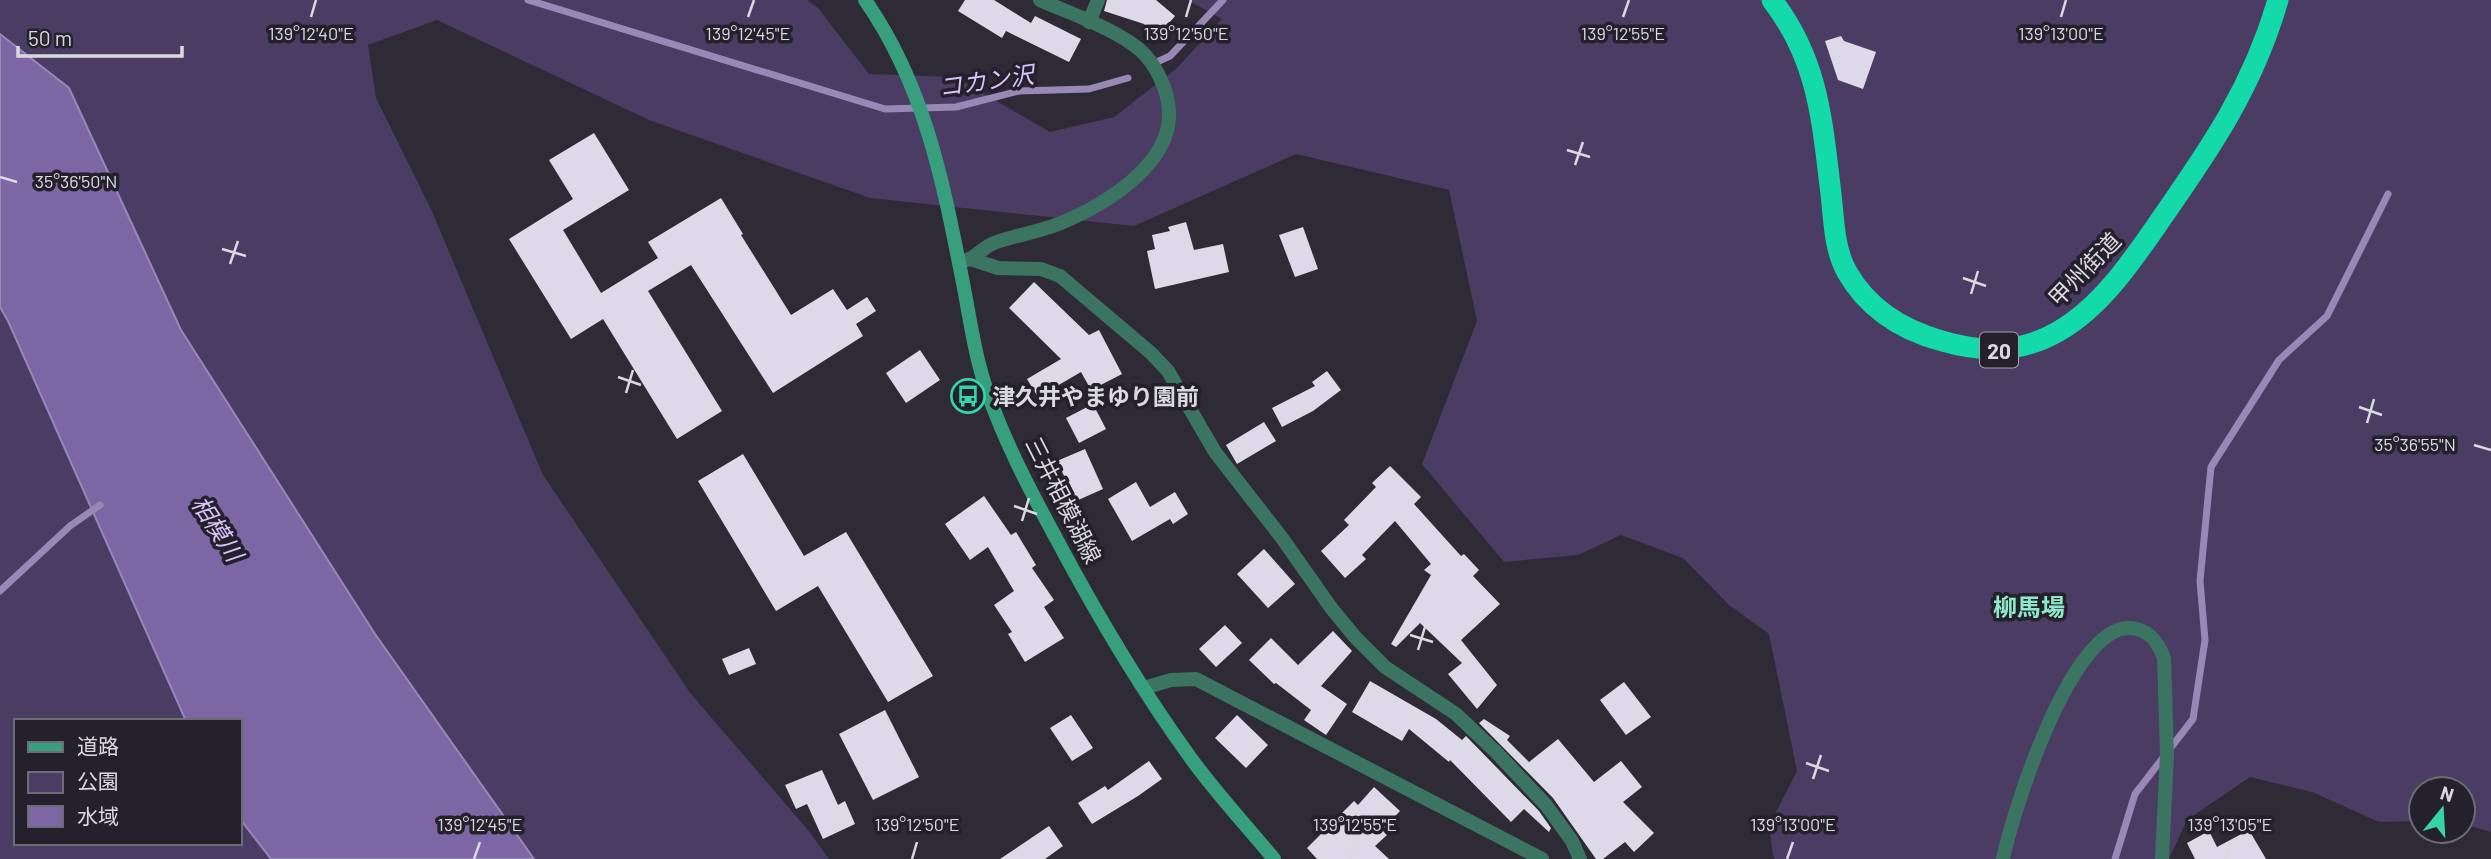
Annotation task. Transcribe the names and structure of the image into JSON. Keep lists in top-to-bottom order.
{
  "streets": {
    "highway": ["甲州街道", "20"],
    "main road": ["三井相模湖線"]
  },
  "districts": ["柳馬場"],
  "water": ["コカン沢", "相模川"],
  "places": {
    "bus stop": ["津久井やまゆり園前"]
  },
  "legend": ["道路", "公園", "水域"],
  "scale_bar": "50 m",
  "north": "top",
  "coordinates": [
    "139°12'40\"E",
    "139°12'45\"E",
    "139°12'50\"E",
    "139°12'55\"E",
    "139°13'00\"E",
    "35°36'50\"N",
    "35°36'55\"N",
    "139°13'05\"E"
  ]
}
